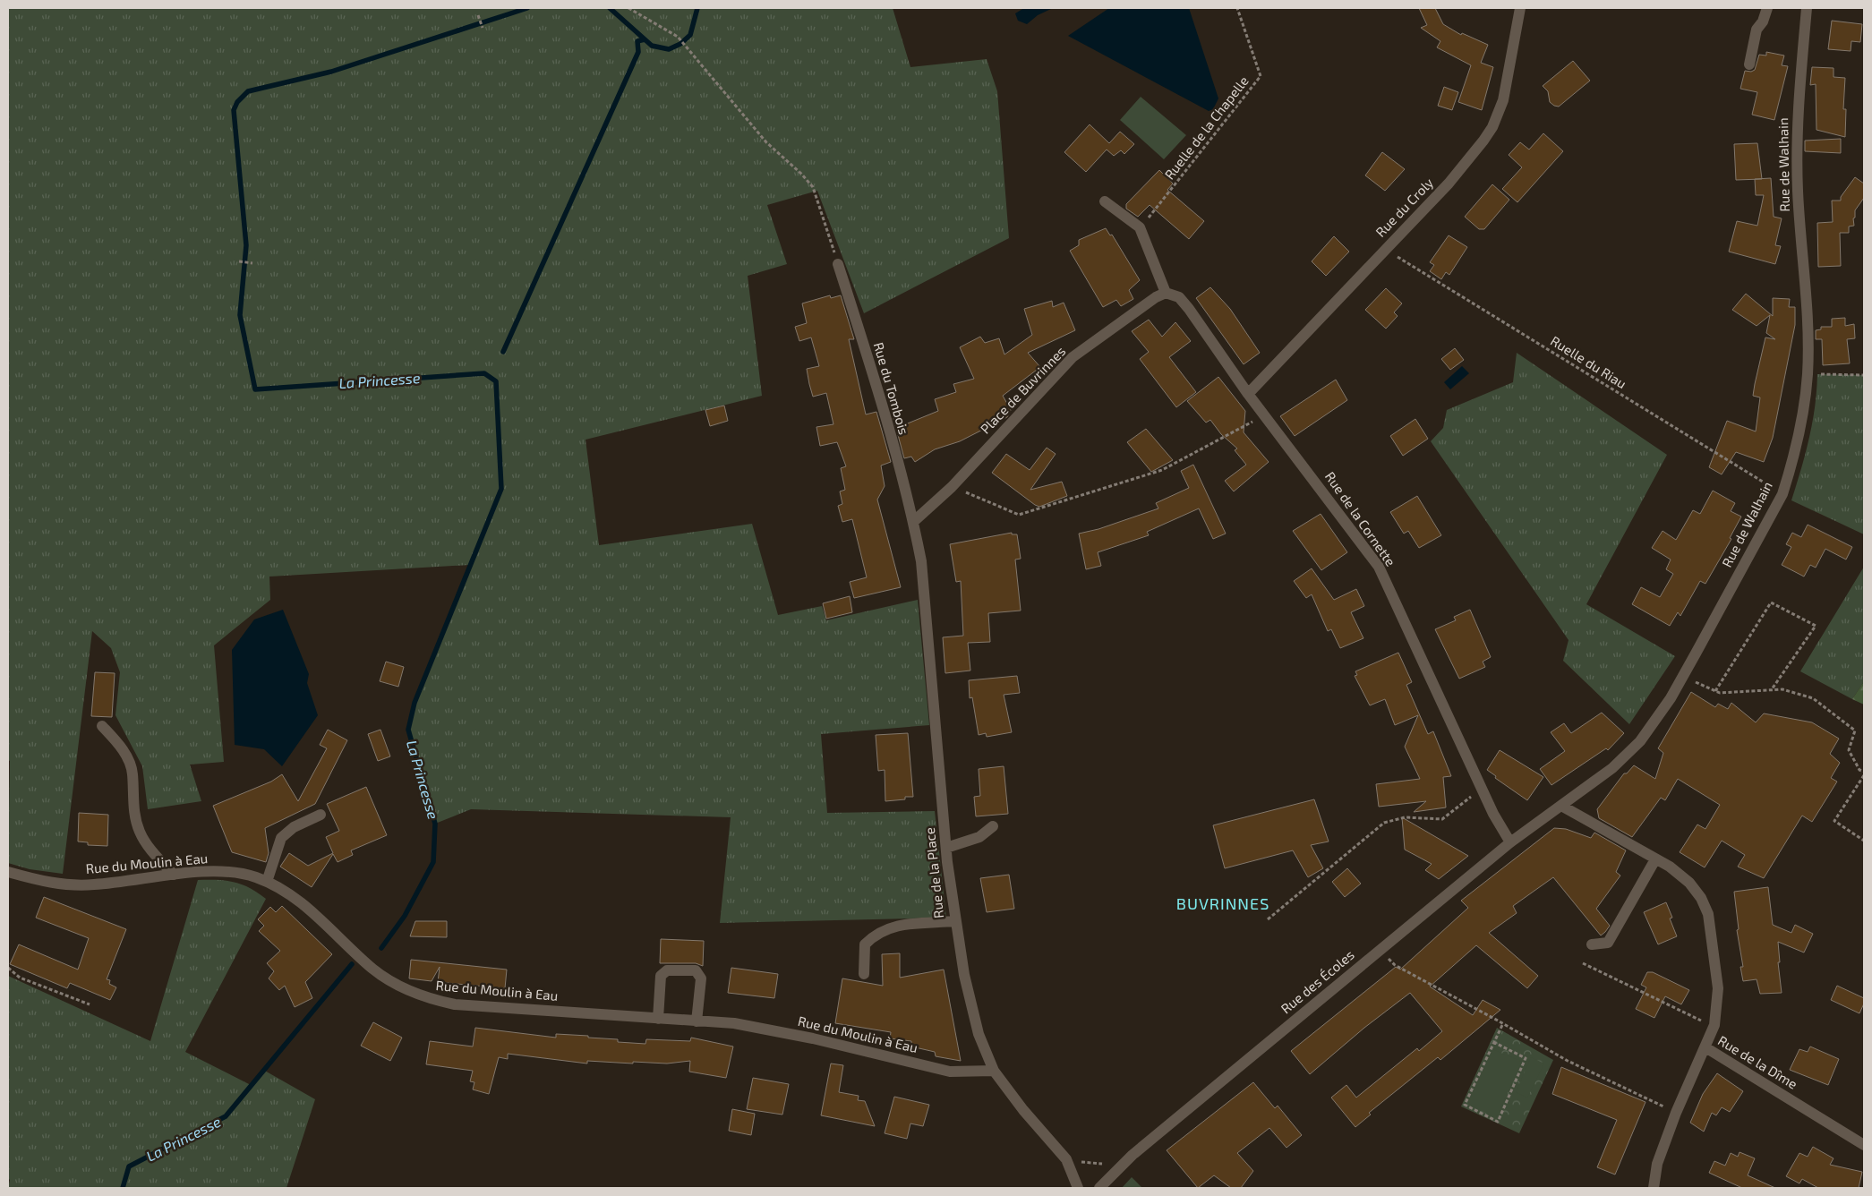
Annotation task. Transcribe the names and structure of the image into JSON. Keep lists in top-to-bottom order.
{
  "streets": {
    "street": [
      "Rue de Walhain",
      "Rue du Croly",
      "Rue du Tombois",
      "Place de Buvrinnes",
      "Rue de la Cornette",
      "Rue du Moulin à Eau",
      "Rue de la Place",
      "Rue des Écoles",
      "Rue de la Dîme"
    ],
    "path": ["Ruelle de la Chapelle", "Ruelle du Riau"]
  },
  "crossings": [
    ["Rue de Walhain", "Ruelle du Riau"],
    ["Rue de Walhain", "Rue des Écoles"],
    ["Rue de Walhain", "Rue de la Dîme"],
    ["Rue du Croly", "Ruelle du Riau"],
    ["Rue du Croly", "Rue de la Cornette"],
    ["Rue du Tombois", "Place de Buvrinnes"],
    ["Rue du Tombois", "Rue de la Place"],
    ["Place de Buvrinnes", "Rue de la Cornette"],
    ["Place de Buvrinnes", "Rue de la Place"],
    ["Rue de la Cornette", "Rue des Écoles"],
    ["Rue du Moulin à Eau", "Rue de la Place"],
    ["Rue des Écoles", "Rue de la Dîme"]
  ],
  "districts": ["BUVRINNES"],
  "water": ["La Princesse"]
}
